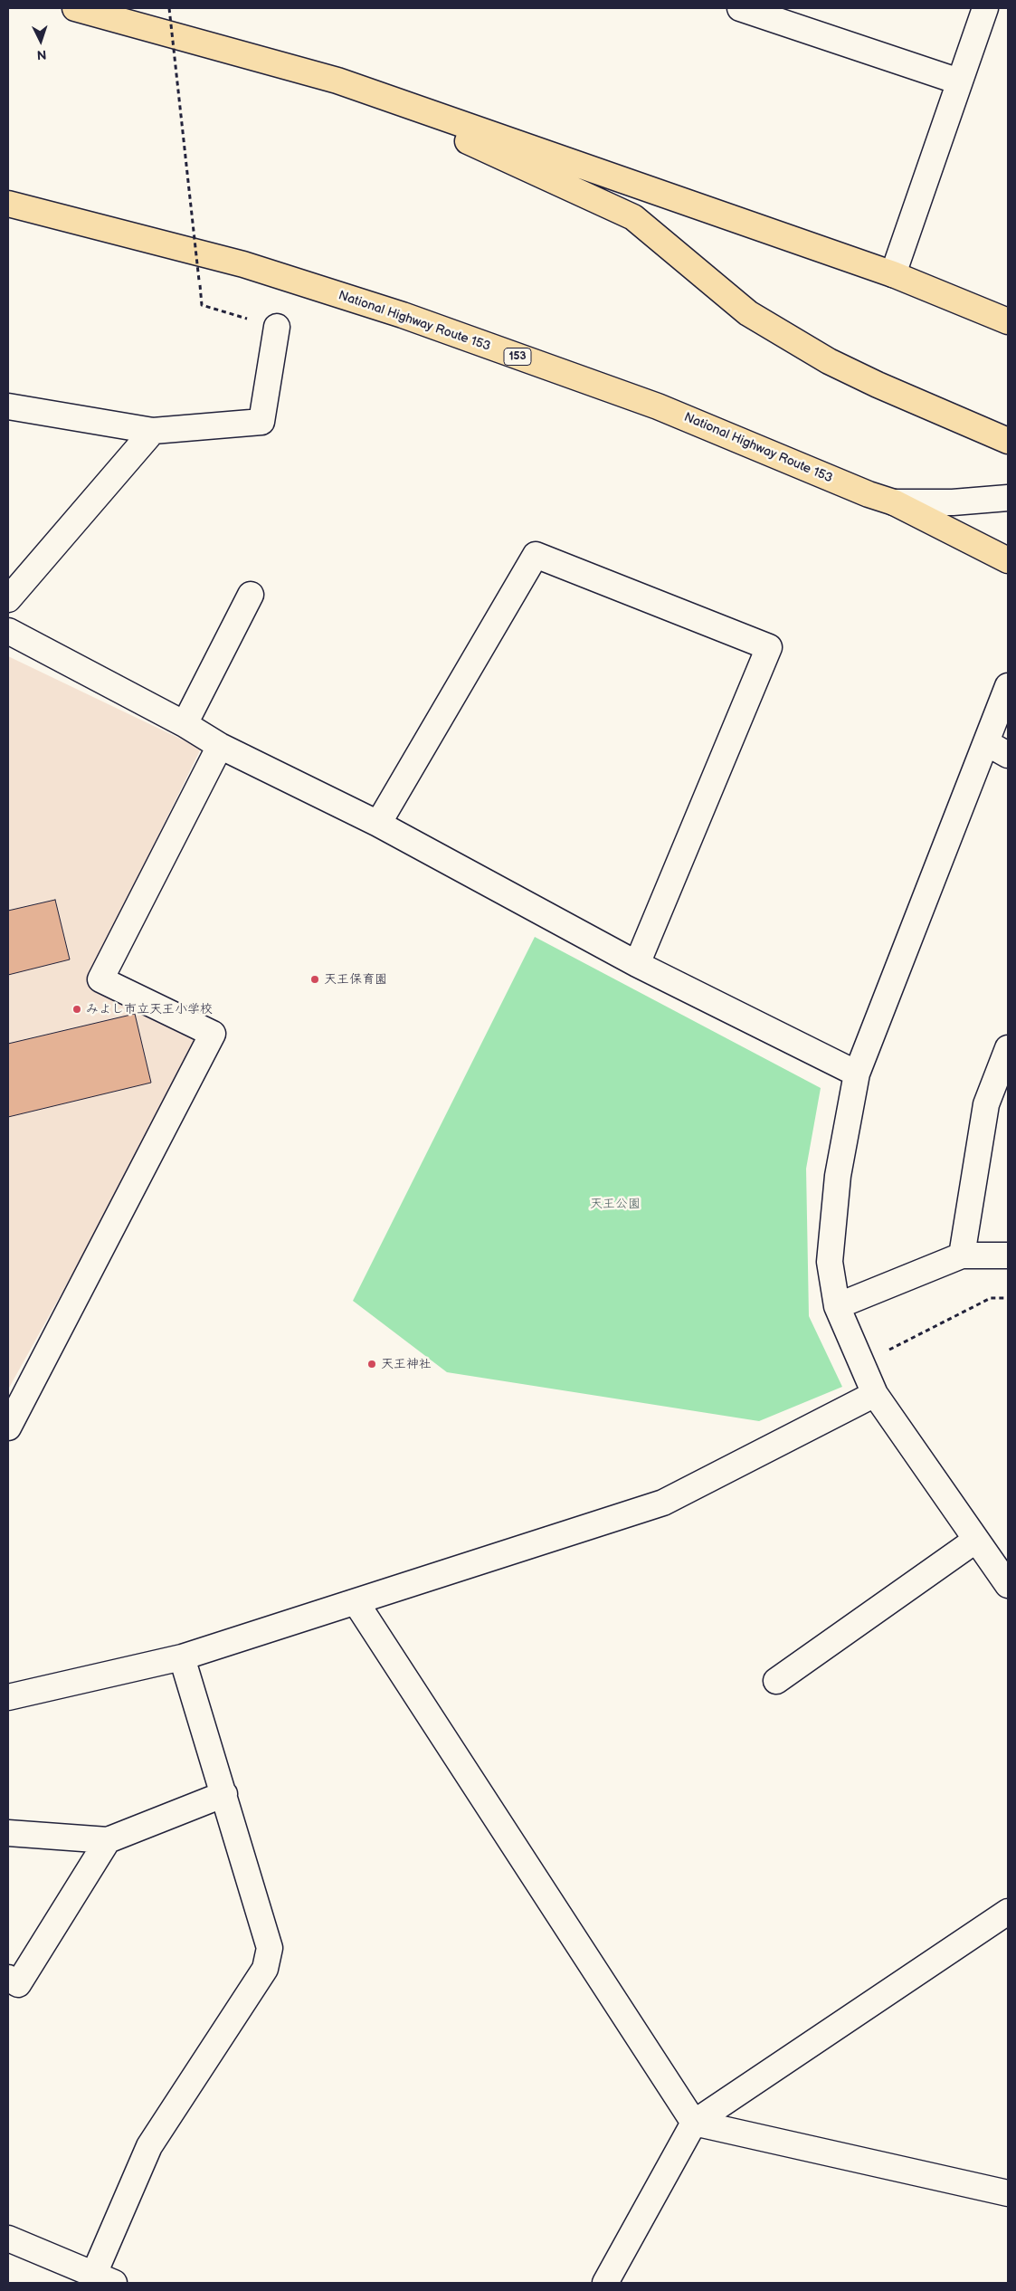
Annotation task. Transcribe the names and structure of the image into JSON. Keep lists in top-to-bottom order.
{
  "streets": {
    "highway": ["National Highway Route 153", "153"]
  },
  "parks": ["天王公園"],
  "places": ["天王保育園", "みよし市立天王小学校", "天王神社"],
  "north": "bottom"
}
